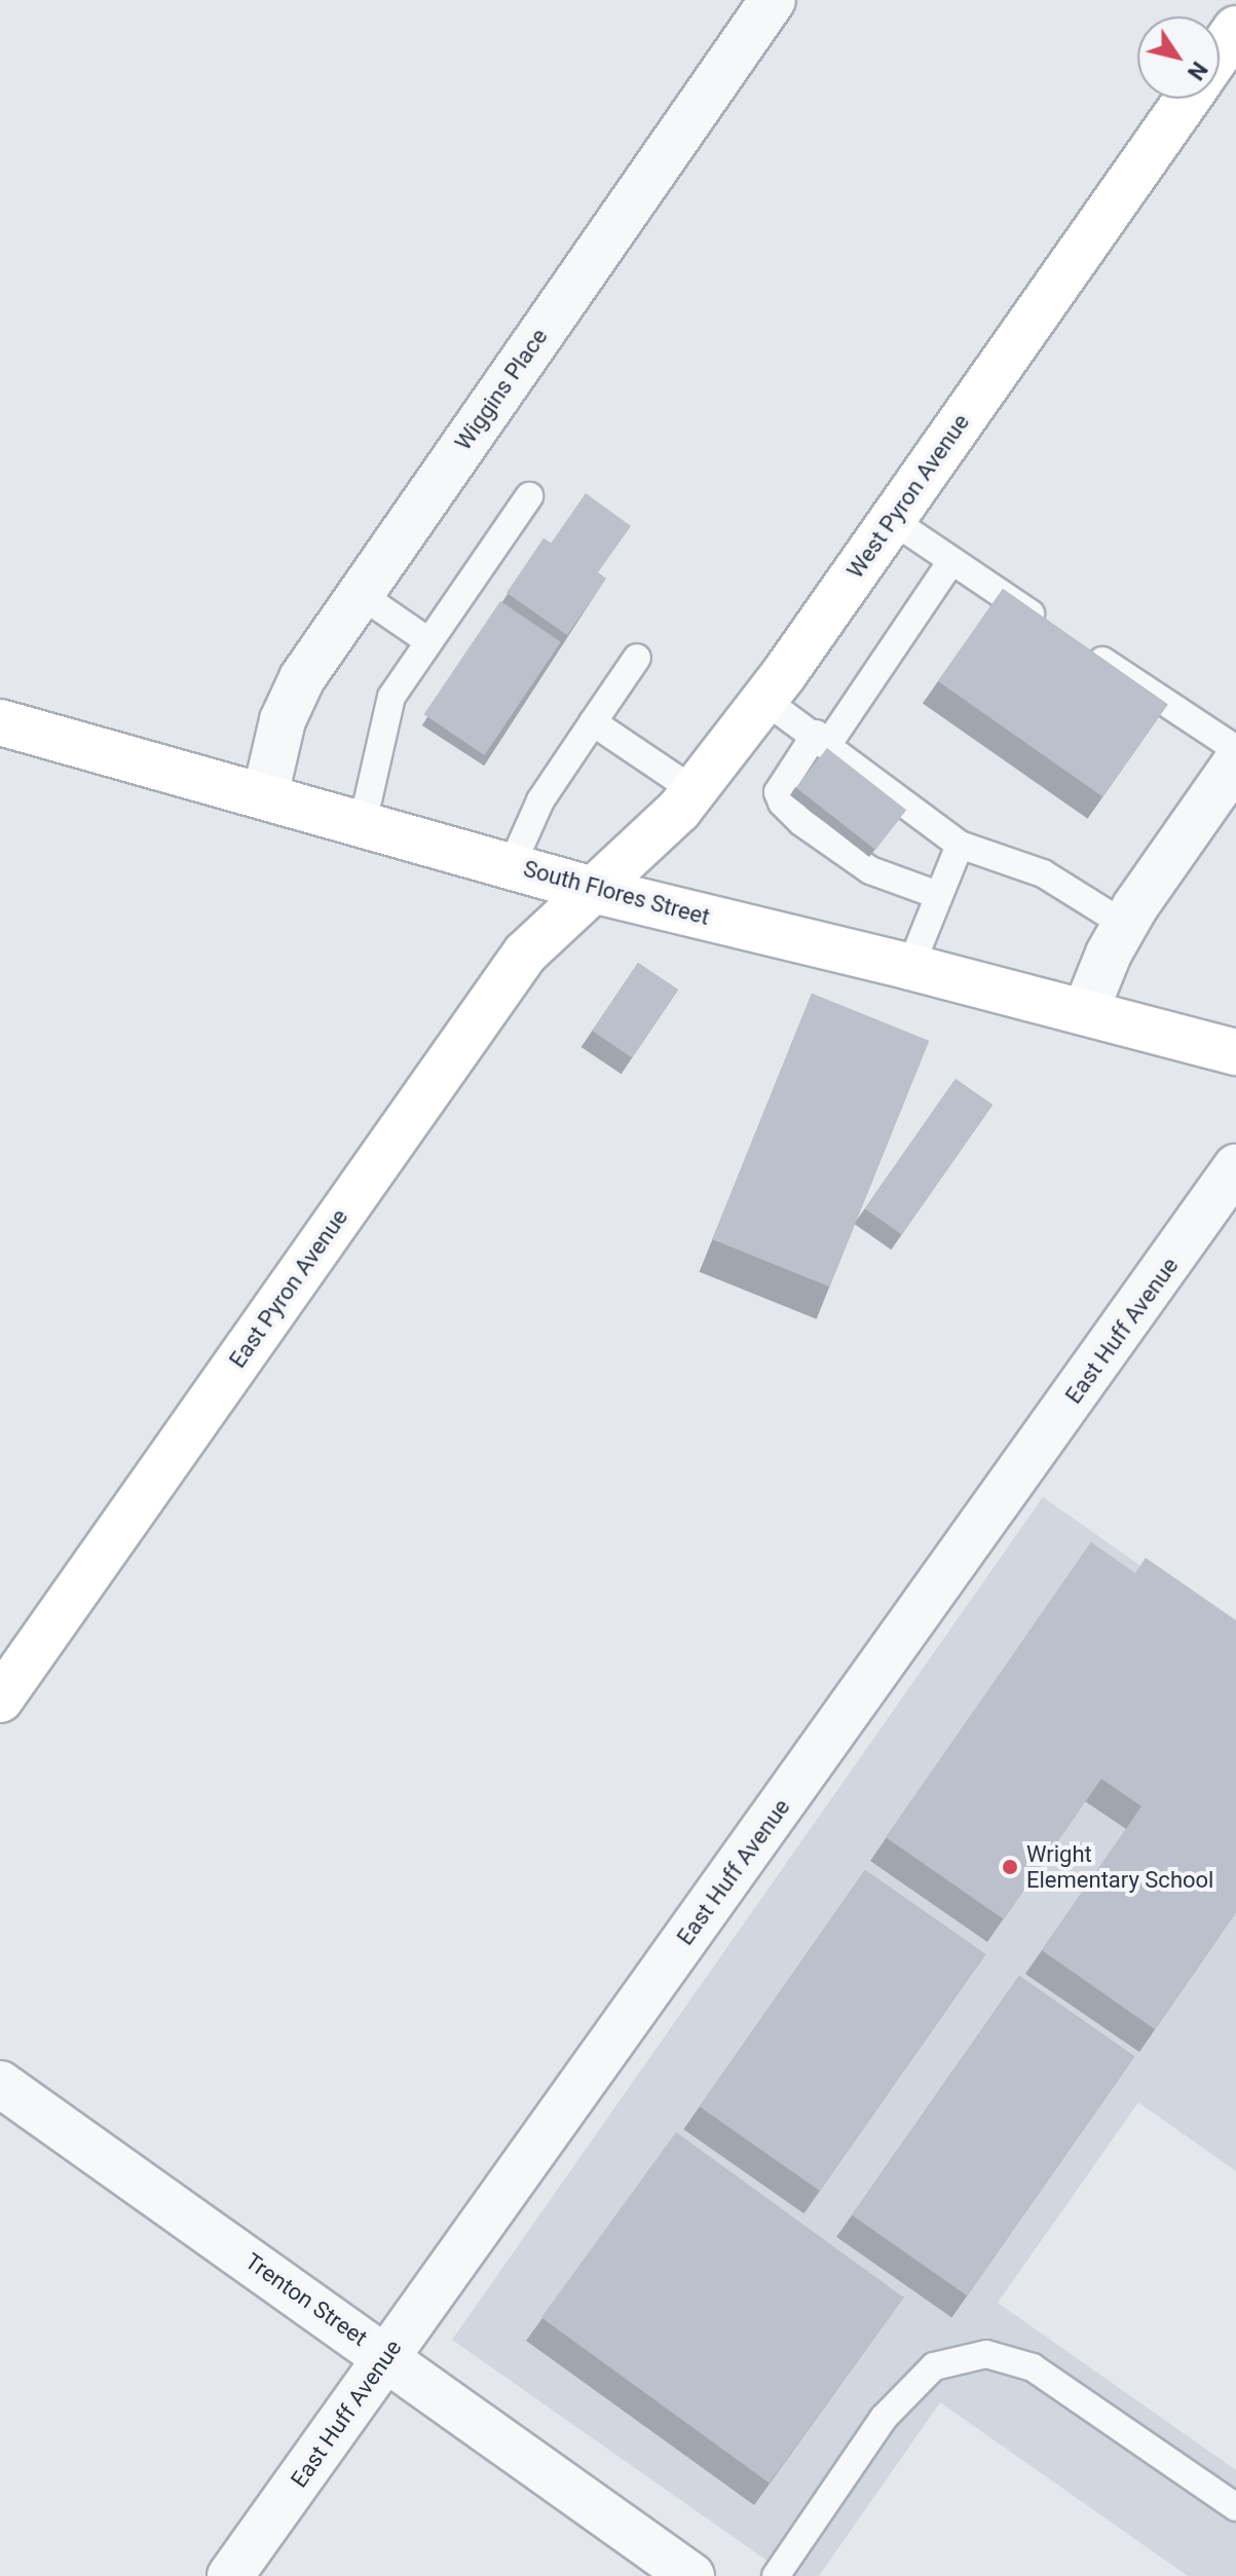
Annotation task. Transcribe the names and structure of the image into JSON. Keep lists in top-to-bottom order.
{
  "streets": {
    "street": [
      "Wiggins Place",
      "West Pyron Avenue",
      "South Flores Street",
      "East Pyron Avenue",
      "East Huff Avenue",
      "Trenton Street"
    ]
  },
  "crossings": [
    ["Wiggins Place", "South Flores Street"],
    ["West Pyron Avenue", "South Flores Street"],
    ["West Pyron Avenue", "East Pyron Avenue"],
    ["South Flores Street", "East Pyron Avenue"],
    ["East Huff Avenue", "Trenton Street"]
  ],
  "places": ["Wright Elementary School"],
  "north": "bottom right"
}
